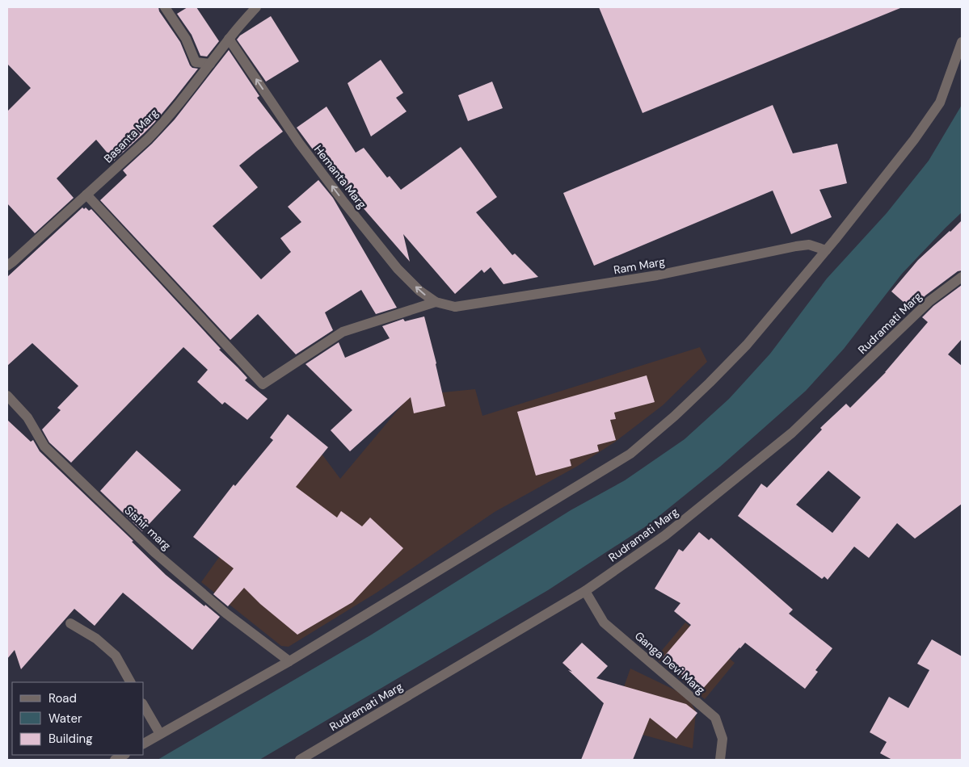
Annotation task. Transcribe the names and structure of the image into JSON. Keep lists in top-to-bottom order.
{
  "streets": {
    "street": [
      "Basanta Marg",
      "Hemanta Marg",
      "Ram Marg",
      "Rudramati Marg",
      "Sishir marg",
      "Ganga Devi Marg"
    ]
  },
  "crossings": [
    ["Basanta Marg", "Hemanta Marg"],
    ["Hemanta Marg", "Ram Marg"],
    ["Rudramati Marg", "Ganga Devi Marg"]
  ],
  "one_way": ["Hemanta Marg"],
  "legend": ["Road", "Water", "Building"]
}
